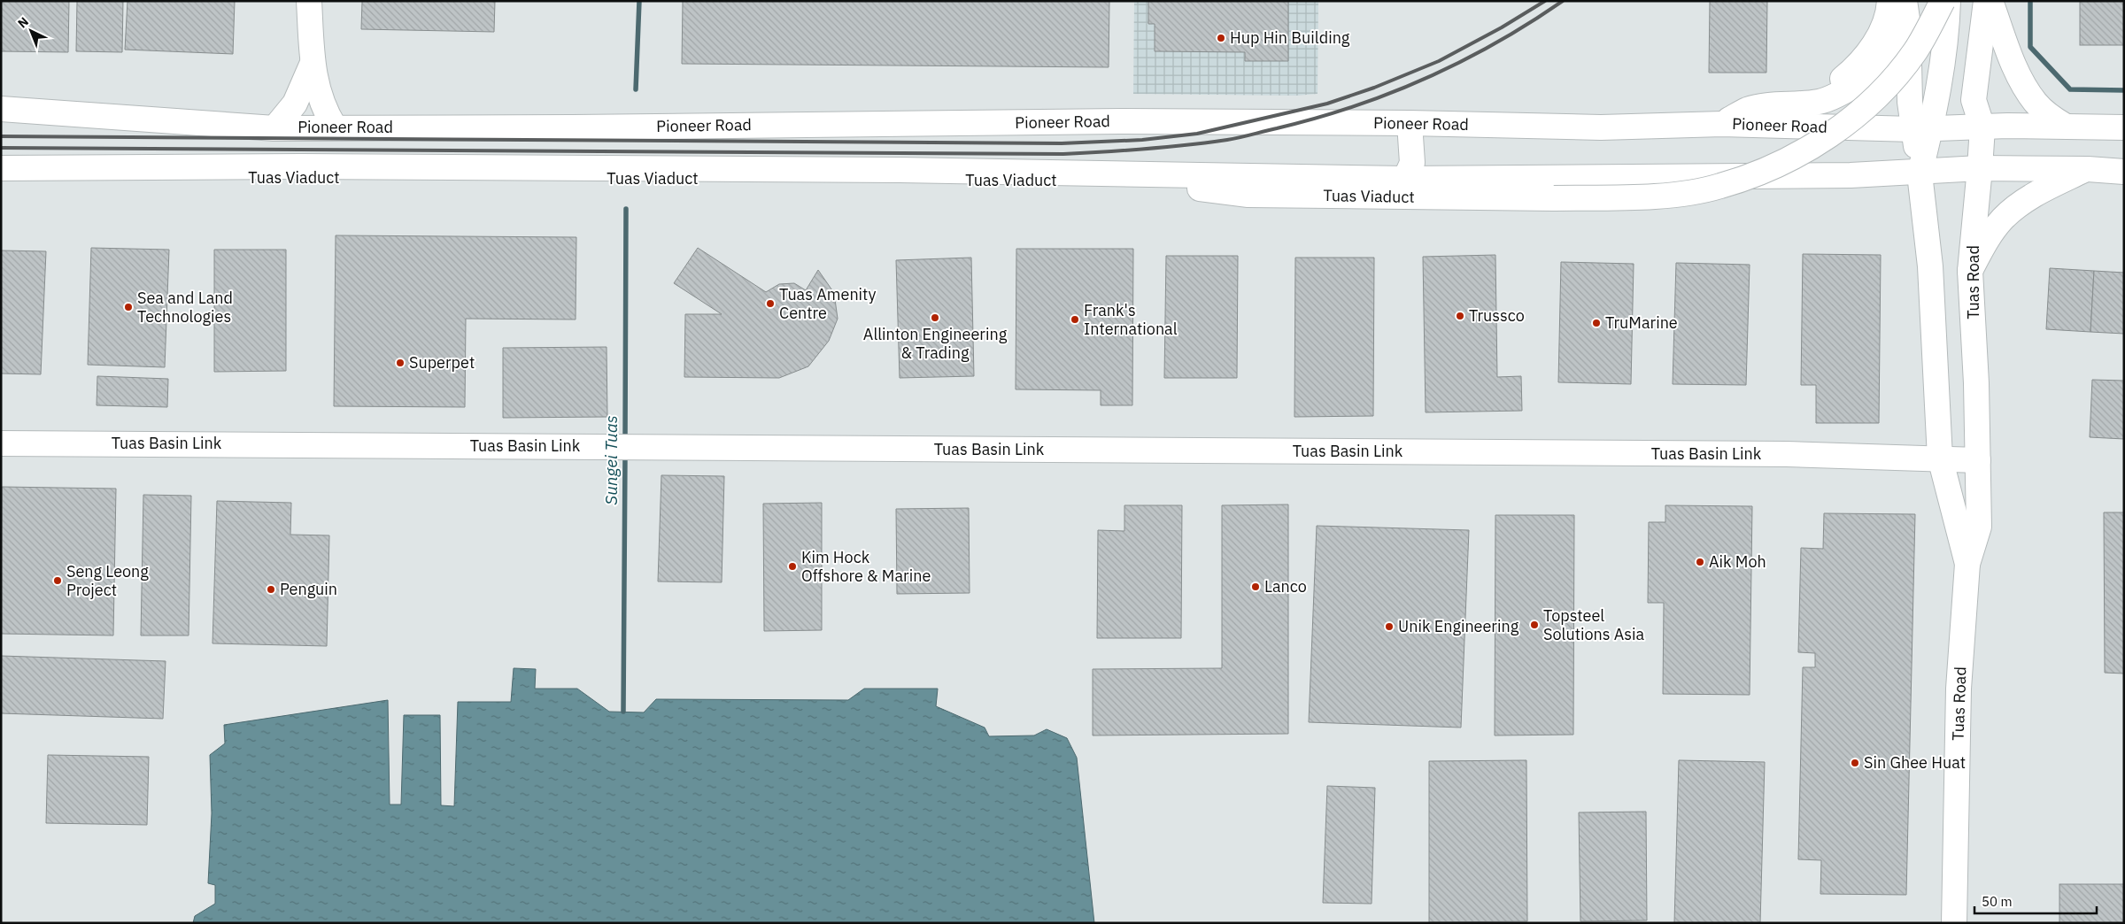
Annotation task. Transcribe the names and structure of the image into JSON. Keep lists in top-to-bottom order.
{
  "streets": {
    "main road": [
      "Pioneer Road",
      "Tuas Viaduct",
      "Tuas Road",
      "Tuas Basin Link"
    ]
  },
  "crossings": [
    ["Pioneer Road", "Tuas Road"],
    ["Tuas Road", "Tuas Basin Link"]
  ],
  "water": ["Sungei Tuas"],
  "places": [
    "Hup Hin Building",
    "Tuas Amenity Centre",
    "Sea and Land Technologies",
    "Trussco",
    "Allinton Engineering & Trading",
    "Frank's International",
    "TruMarine",
    "Superpet",
    "Aik Moh",
    "Kim Hock Offshore & Marine",
    "Seng Leong Project",
    "Lanco",
    "Penguin",
    "Topsteel Solutions Asia",
    "Unik Engineering",
    "Sin Ghee Huat"
  ],
  "scale_bar": "50 m",
  "north": "top left"
}
